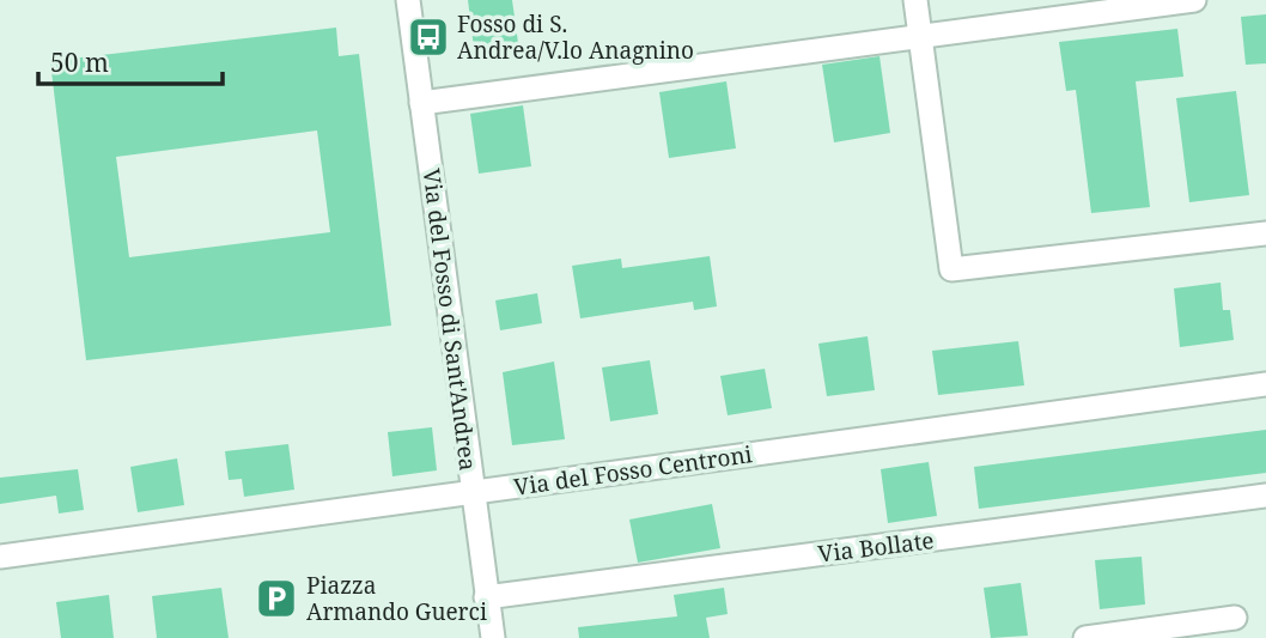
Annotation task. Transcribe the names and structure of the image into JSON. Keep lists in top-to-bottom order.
{
  "streets": {
    "street": ["Via del Fosso di Sant'Andrea", "Via del Fosso Centroni", "Via Bollate"]
  },
  "crossings": [
    ["Via del Fosso di Sant'Andrea", "Via del Fosso Centroni"],
    ["Via del Fosso di Sant'Andrea", "Via Bollate"]
  ],
  "places": {
    "bus stop": ["Fosso di S. Andrea/V.lo Anagnino"],
    "parking": ["Piazza Armando Guerci"]
  },
  "scale_bar": "50 m"
}
